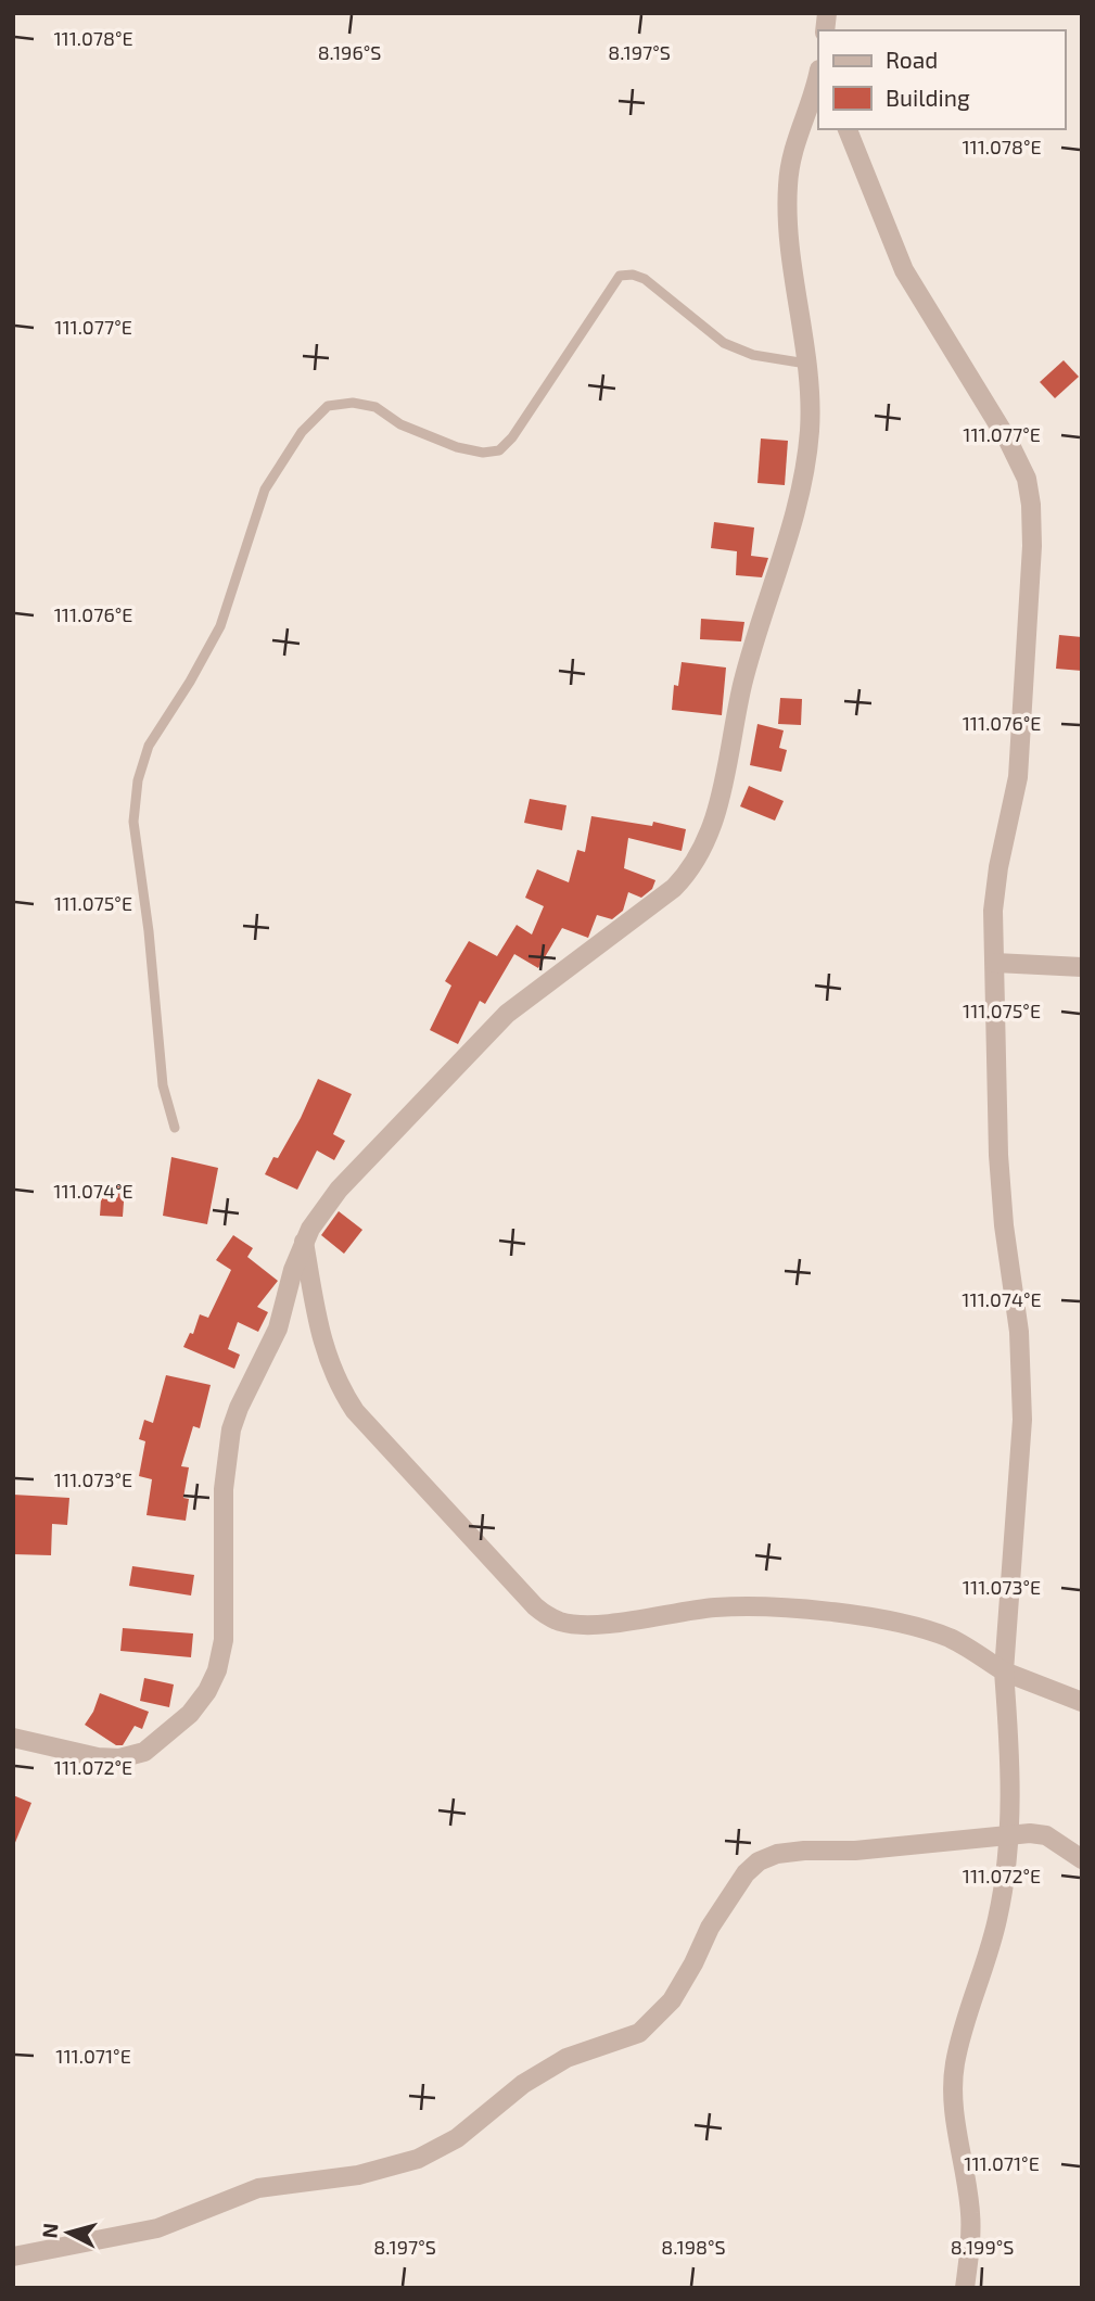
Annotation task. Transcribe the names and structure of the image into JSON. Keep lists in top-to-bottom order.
{
  "legend": ["Road", "Building"],
  "north": "left",
  "coordinates": [
    "111.078°E",
    "8.196°S",
    "8.197°S",
    "111.077°E",
    "111.076°E",
    "111.075°E",
    "111.074°E",
    "111.073°E",
    "111.072°E",
    "111.071°E",
    "8.198°S",
    "8.199°S"
  ]
}
